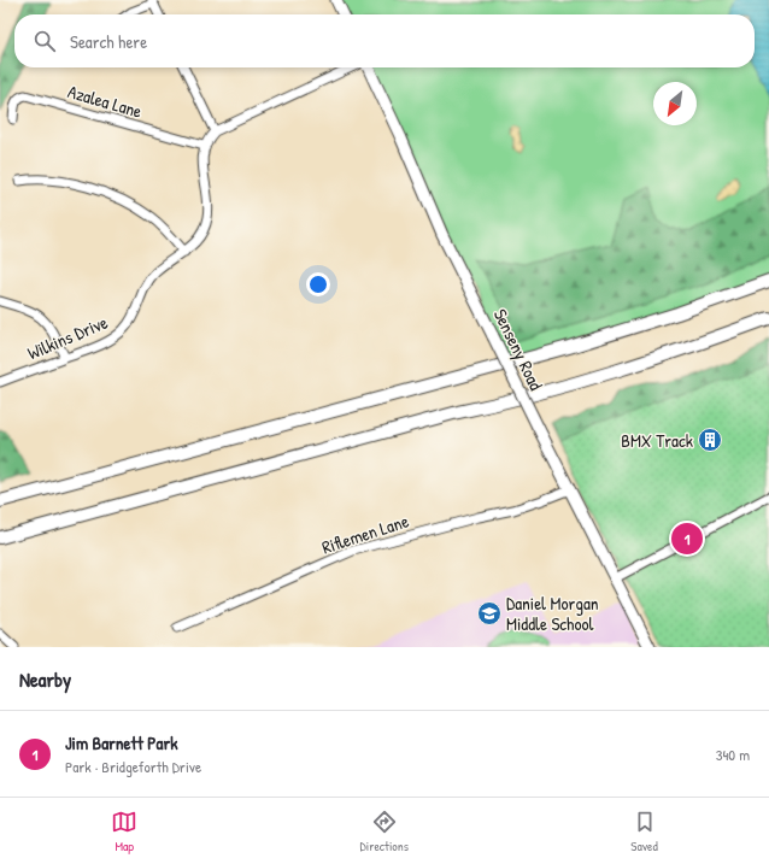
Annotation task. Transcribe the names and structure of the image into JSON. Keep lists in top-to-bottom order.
{
  "streets": {
    "main road": ["Senseny Road"],
    "street": ["Azalea Lane", "Wilkins Drive", "Riflemen Lane"]
  },
  "crossings": [
    ["Azalea Lane", "Wilkins Drive"],
    ["Senseny Road", "Riflemen Lane"]
  ],
  "places": {
    "building": ["BMX Track"],
    "school or university": ["Daniel Morgan Middle School"]
  },
  "north": "bottom left",
  "page": {
    "search": "Search here",
    "pins": "1",
    "heading": "Nearby",
    "list": [
      {
        "mark": "1",
        "name": "Jim Barnett Park",
        "note": "Park · Bridgeforth Drive",
        "value": "340 m"
      }
    ],
    "nav": ["Map", "Directions", "Saved"]
  }
}
